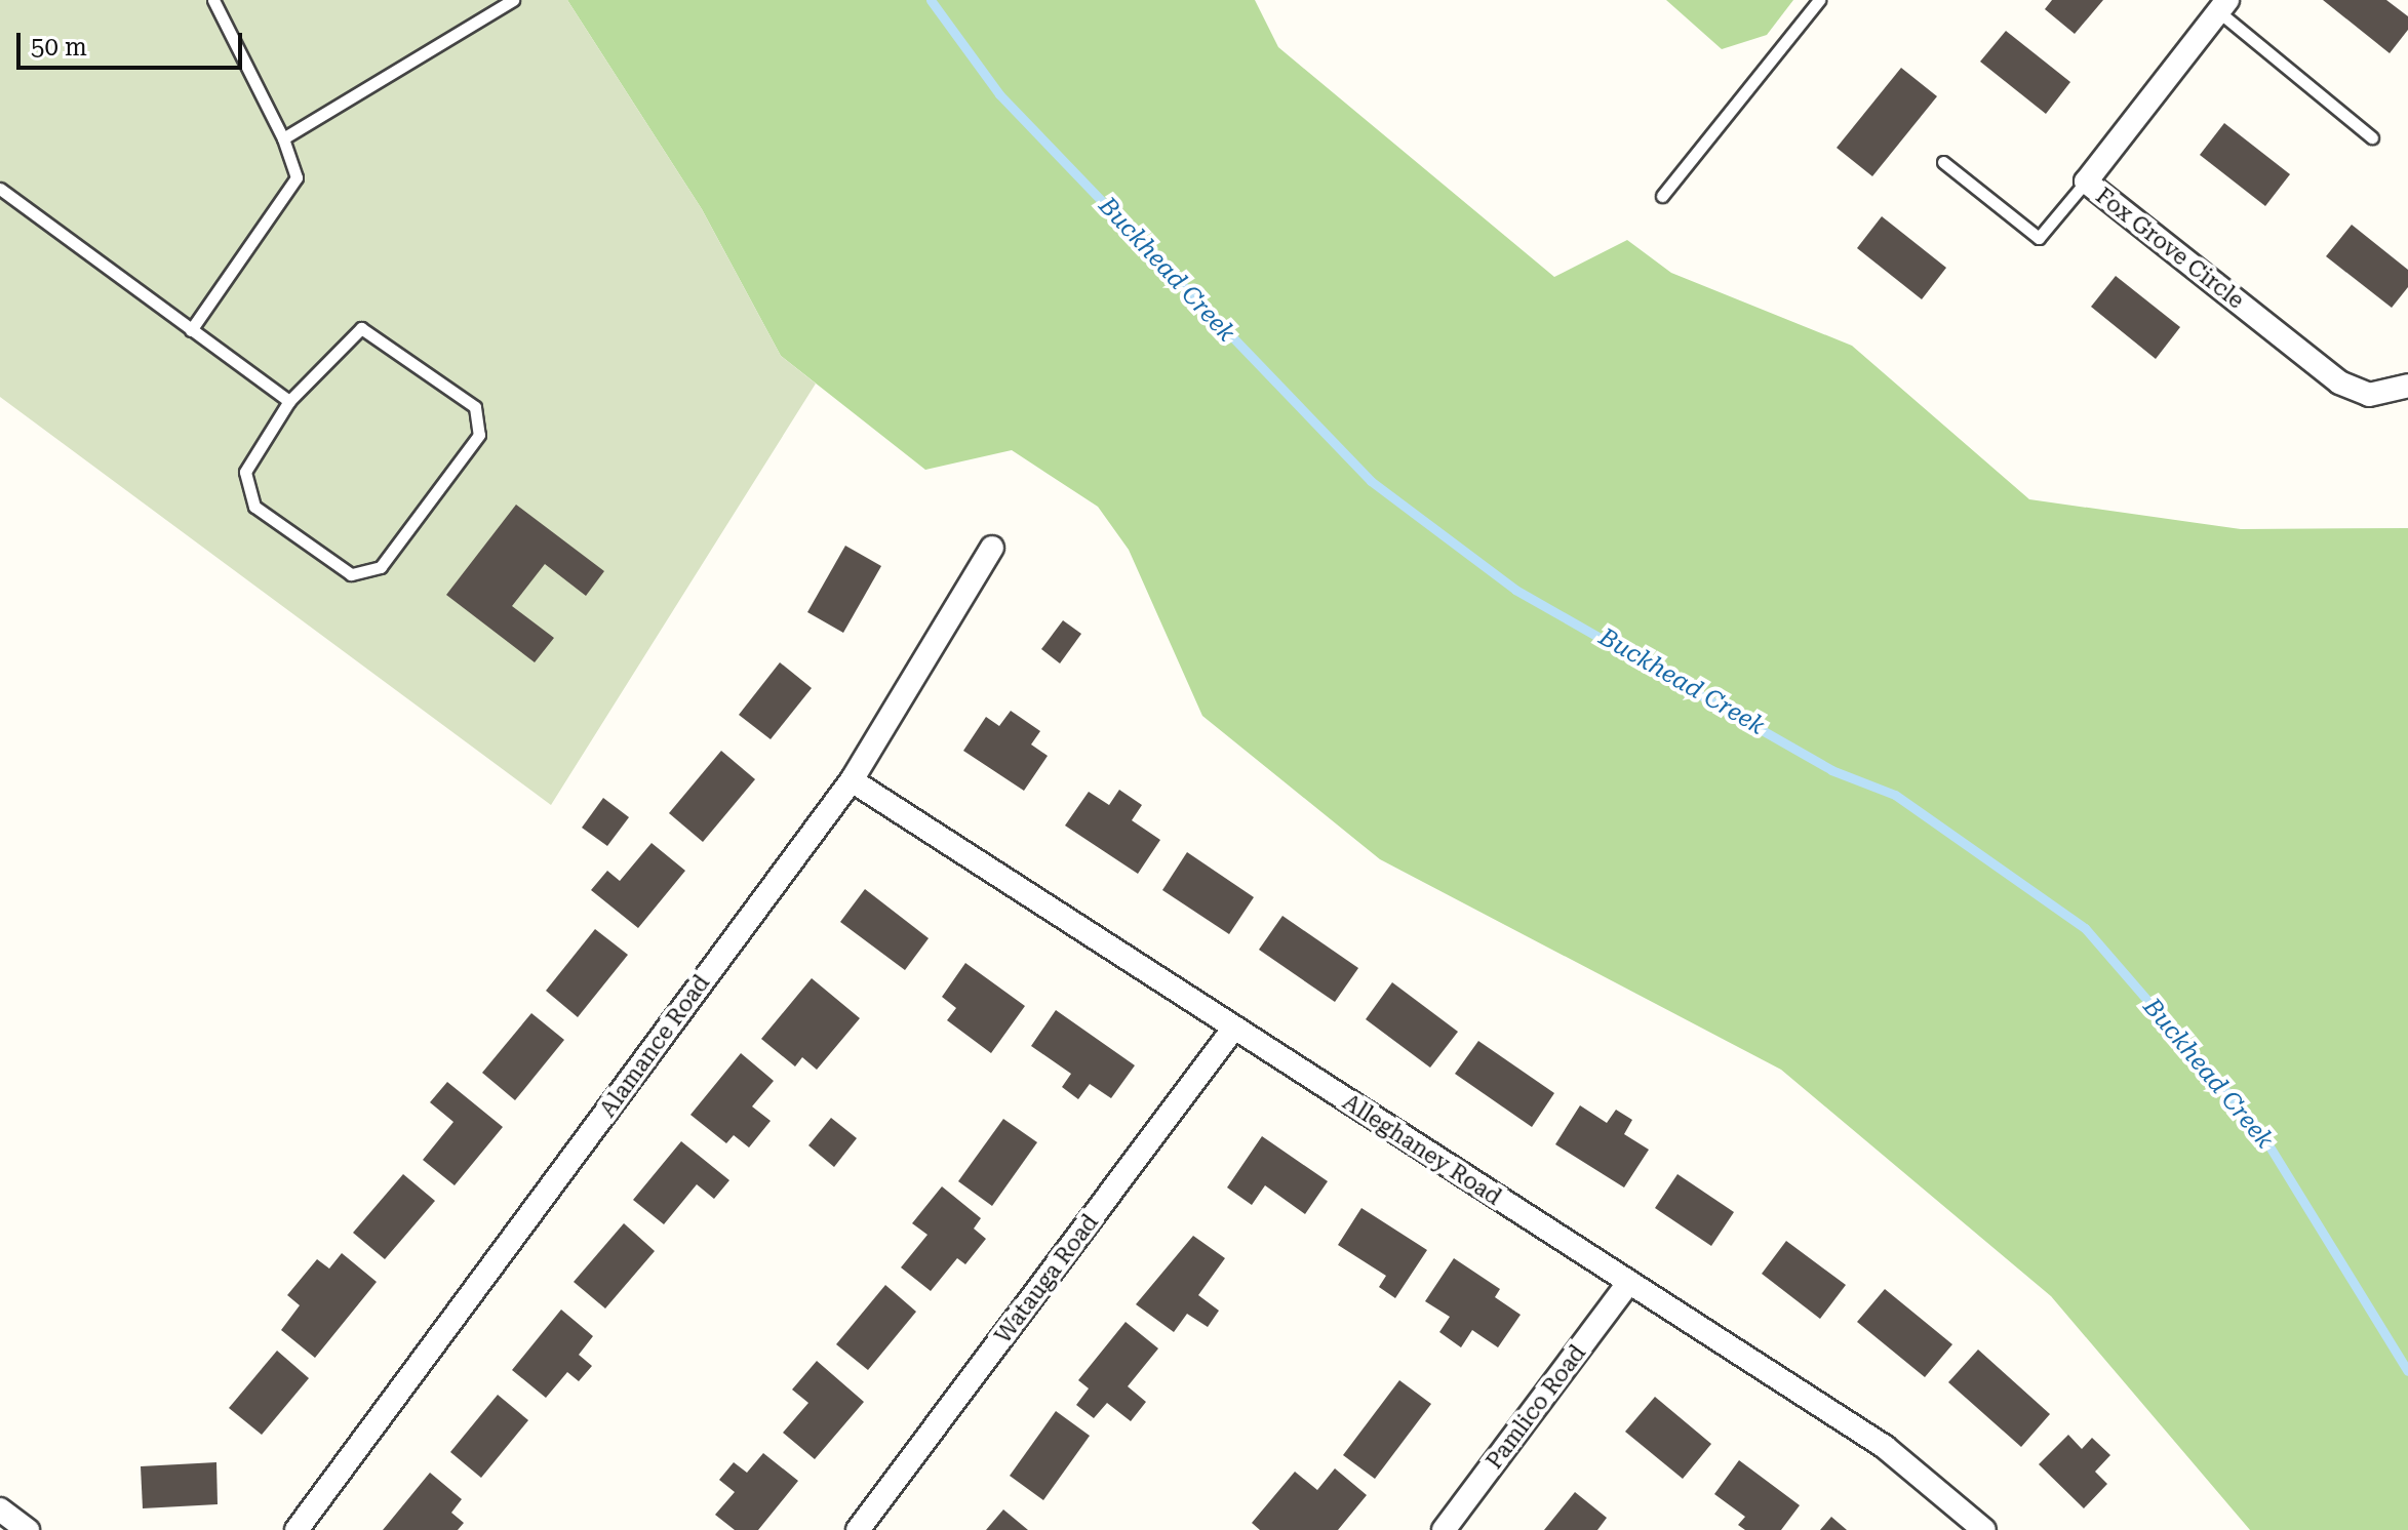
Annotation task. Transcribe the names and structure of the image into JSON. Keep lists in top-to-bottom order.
{
  "streets": {
    "street": [
      "Fox Grove Circle",
      "Alamance Road",
      "Alleghaney Road",
      "Watauga Road",
      "Pamlico Road"
    ]
  },
  "crossings": [
    ["Alamance Road", "Alleghaney Road"],
    ["Alleghaney Road", "Watauga Road"],
    ["Alleghaney Road", "Pamlico Road"]
  ],
  "water": ["Buckhead Creek"],
  "scale_bar": "50 m"
}
